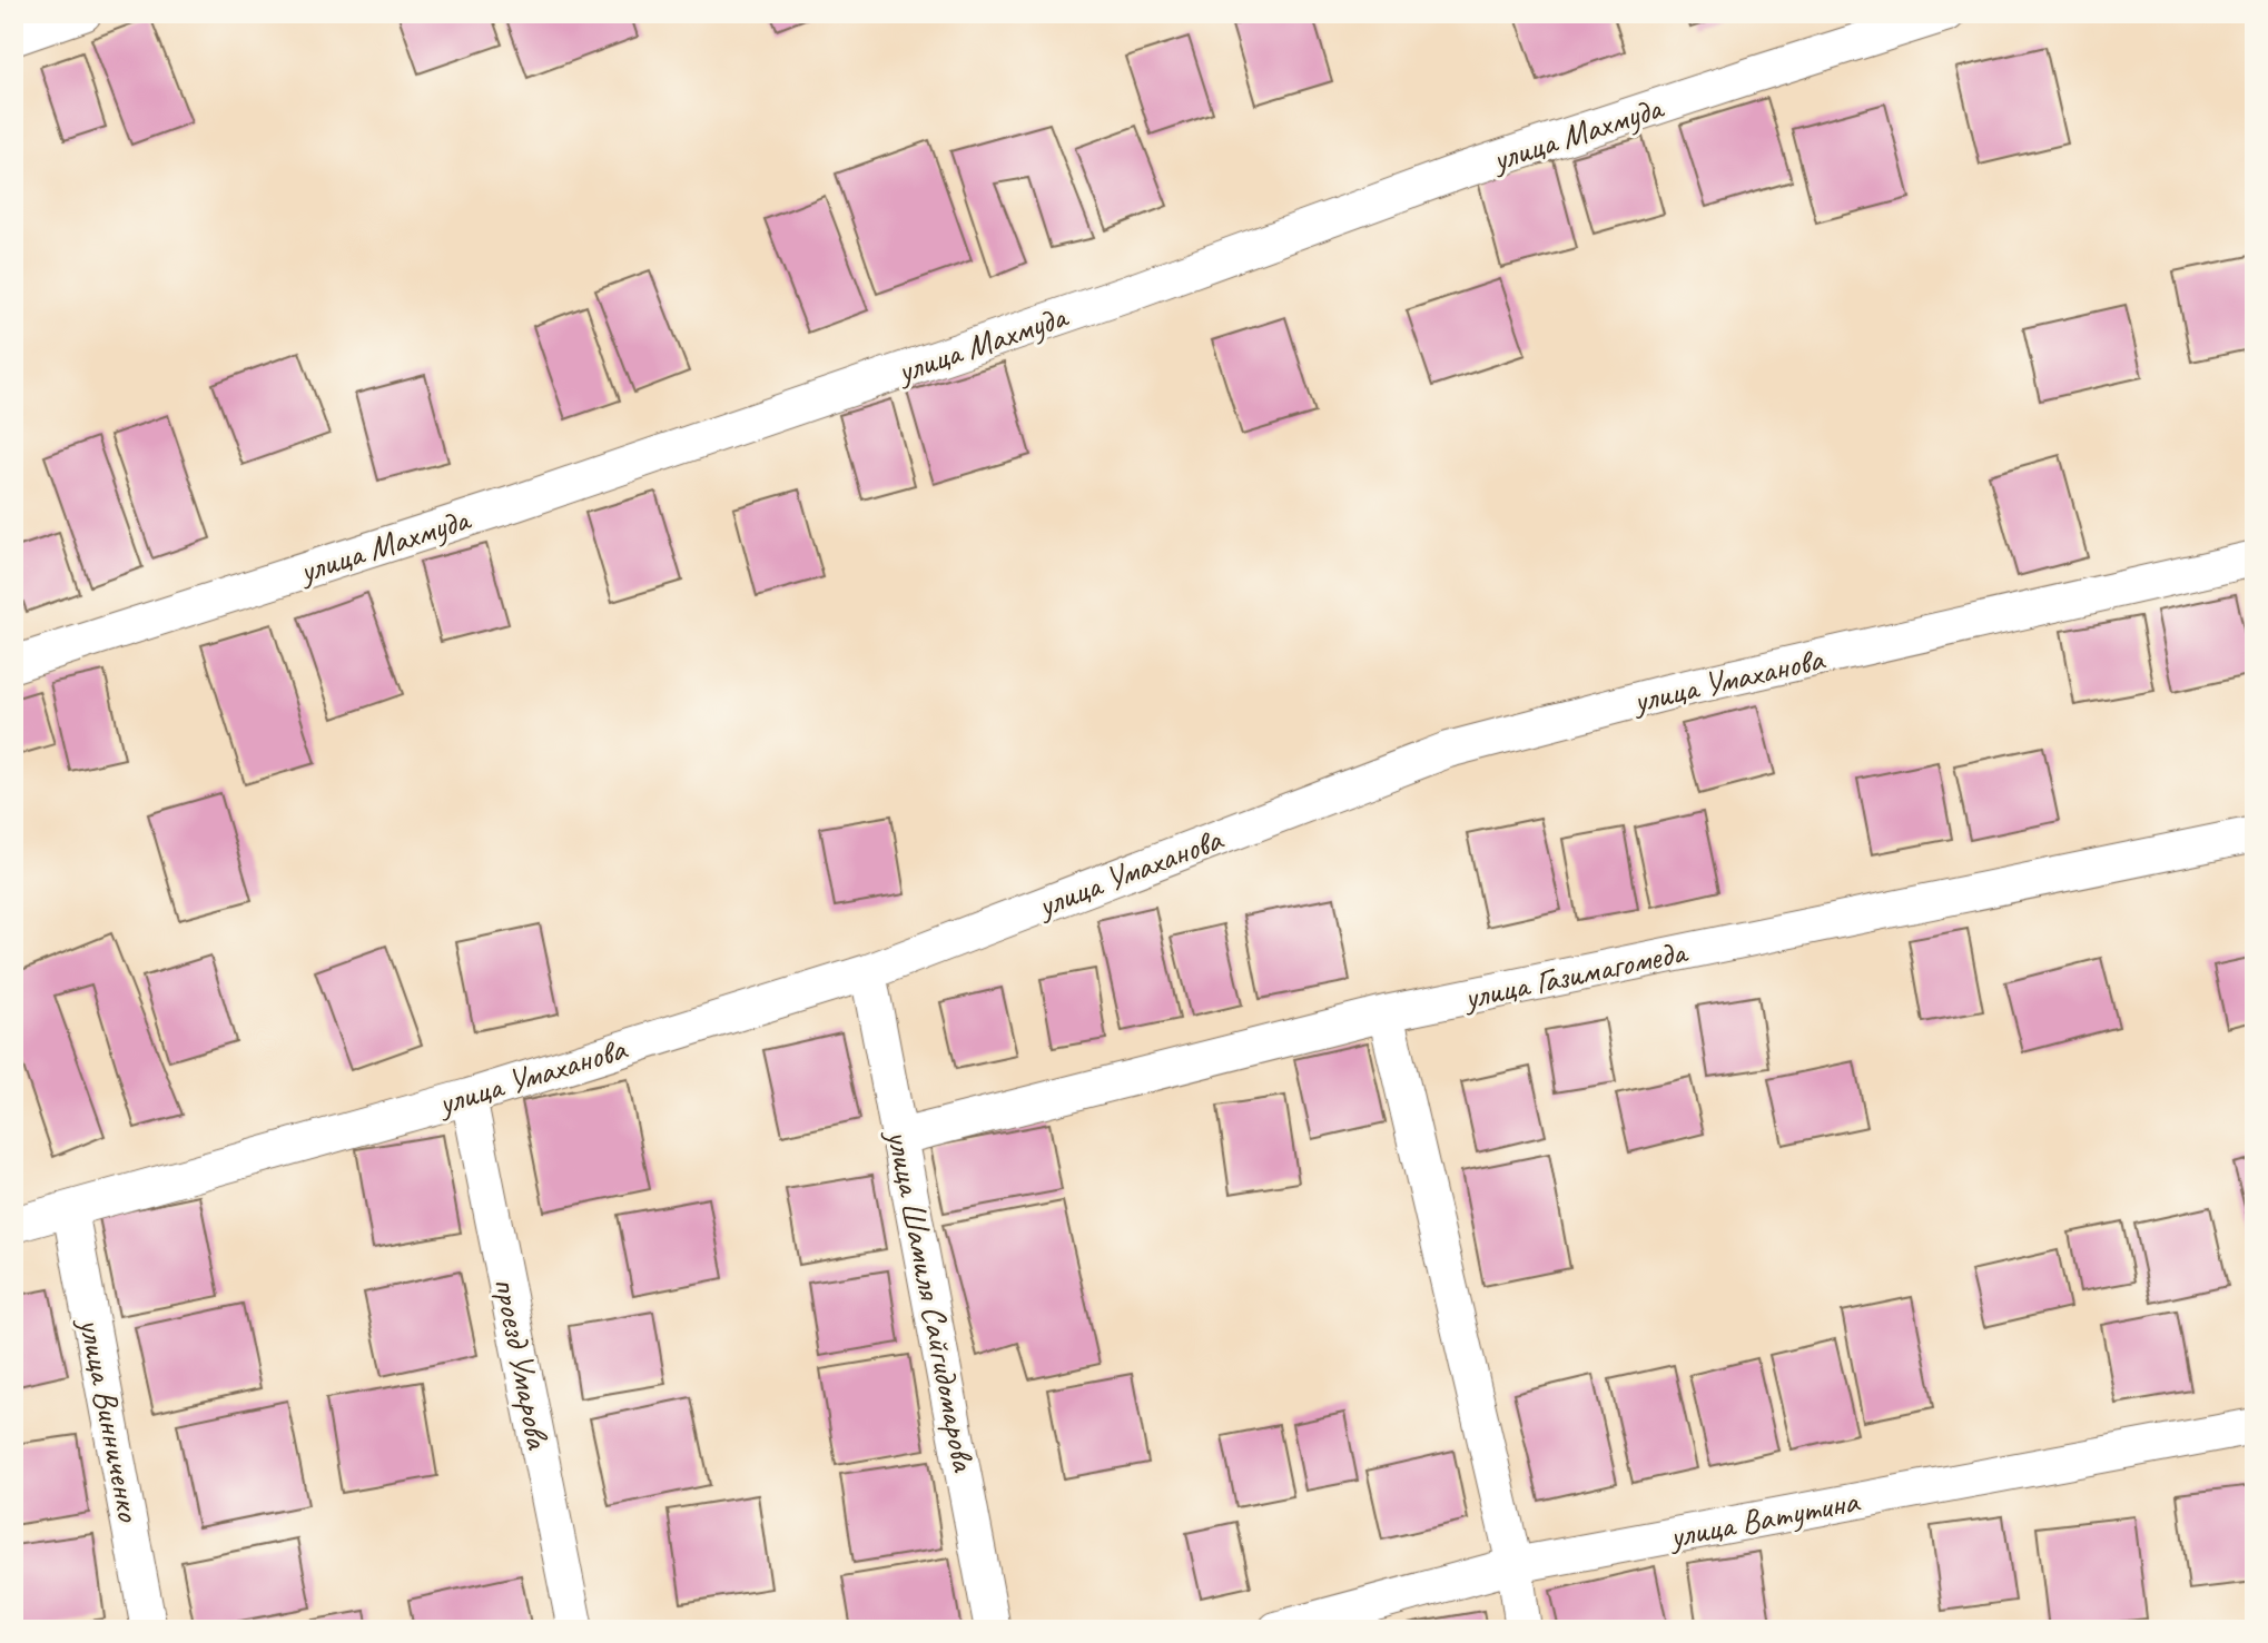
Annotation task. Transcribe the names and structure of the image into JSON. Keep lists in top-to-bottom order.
{
  "streets": {
    "street": [
      "улица Махмуда",
      "улица Умаханова",
      "улица Газимагомеда",
      "улица Шамиля Сайгидомарова",
      "проезд Умарова",
      "улица Винниченко",
      "улица Ватутина"
    ]
  },
  "crossings": [
    ["улица Умаханова", "улица Шамиля Сайгидомарова"],
    ["улица Умаханова", "проезд Умарова"],
    ["улица Умаханова", "улица Винниченко"],
    ["улица Газимагомеда", "улица Шамиля Сайгидомарова"]
  ]
}
